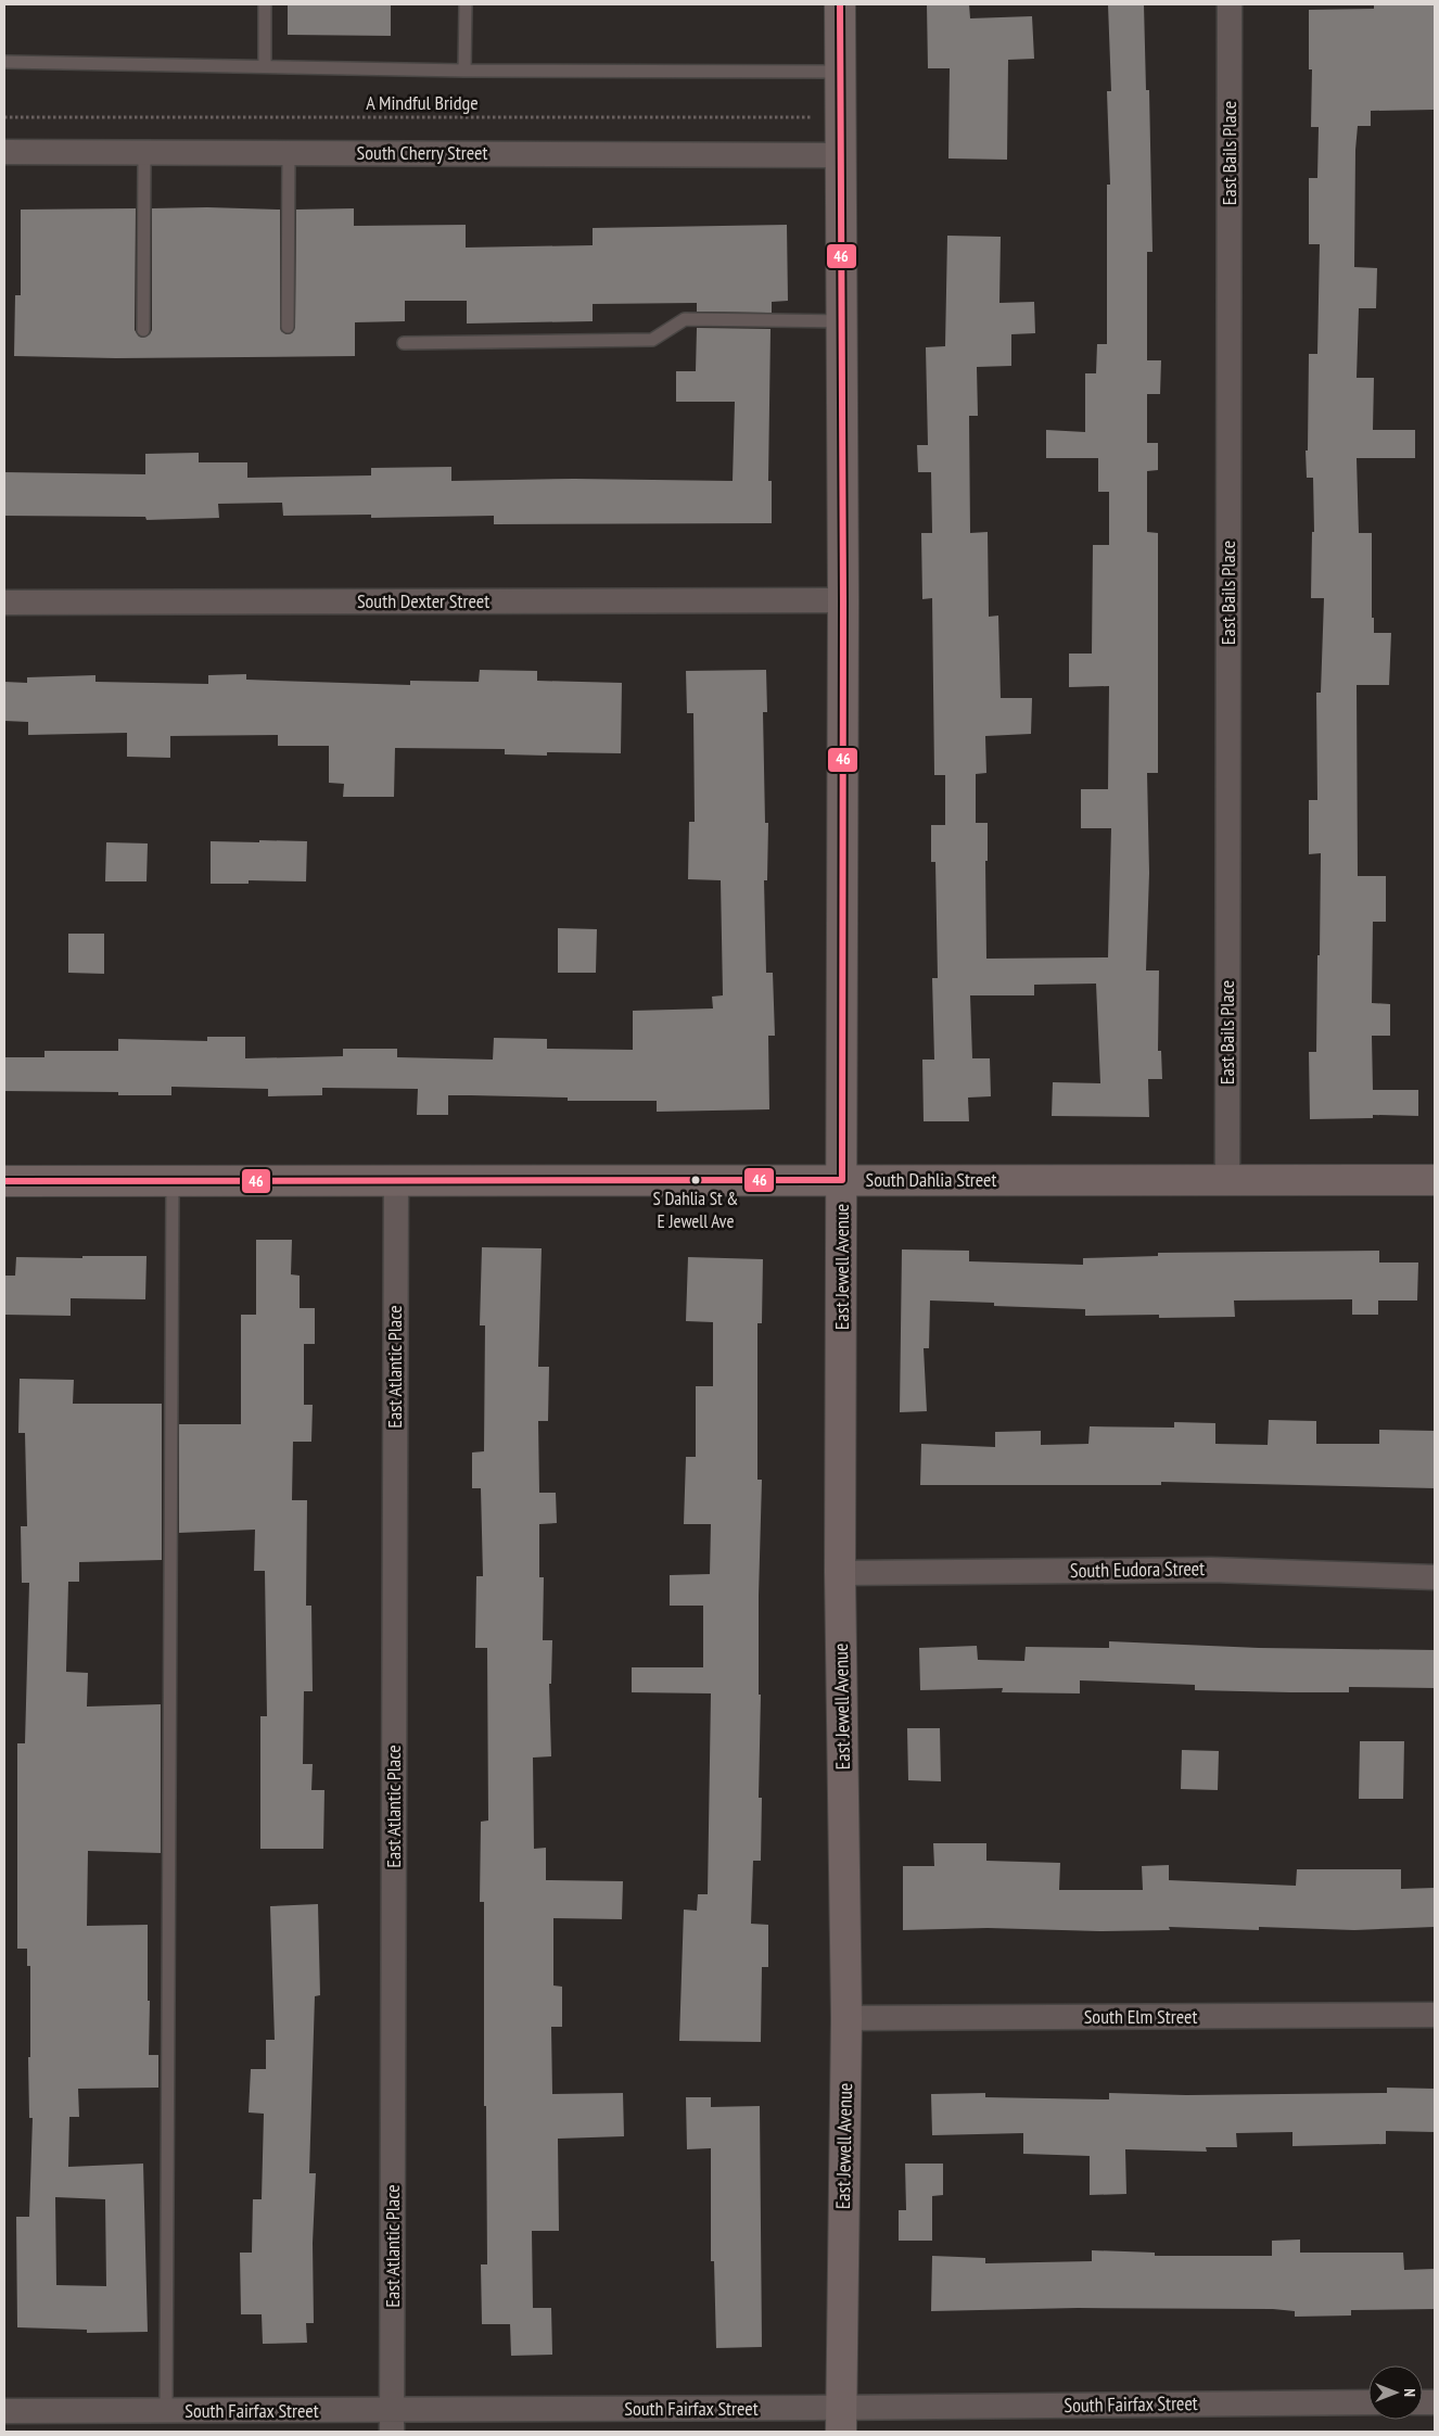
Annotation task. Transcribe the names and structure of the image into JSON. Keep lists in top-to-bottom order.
{
  "streets": {
    "street": [
      "South Cherry Street",
      "East Bails Place",
      "South Dexter Street",
      "South Dahlia Street",
      "East Jewell Avenue",
      "East Atlantic Place",
      "South Eudora Street",
      "South Elm Street",
      "South Fairfax Street"
    ],
    "path": ["A Mindful Bridge"]
  },
  "crossings": [
    ["A Mindful Bridge", "East Jewell Avenue"],
    ["South Cherry Street", "East Jewell Avenue"],
    ["East Bails Place", "South Dahlia Street"],
    ["South Dexter Street", "East Jewell Avenue"],
    ["South Dahlia Street", "East Jewell Avenue"],
    ["South Dahlia Street", "East Atlantic Place"],
    ["East Jewell Avenue", "South Eudora Street"],
    ["East Jewell Avenue", "South Elm Street"],
    ["East Jewell Avenue", "South Fairfax Street"],
    ["East Atlantic Place", "South Fairfax Street"]
  ],
  "places": ["S Dahlia St & E Jewell Ave"],
  "lines": ["transit line 46"],
  "north": "right"
}
